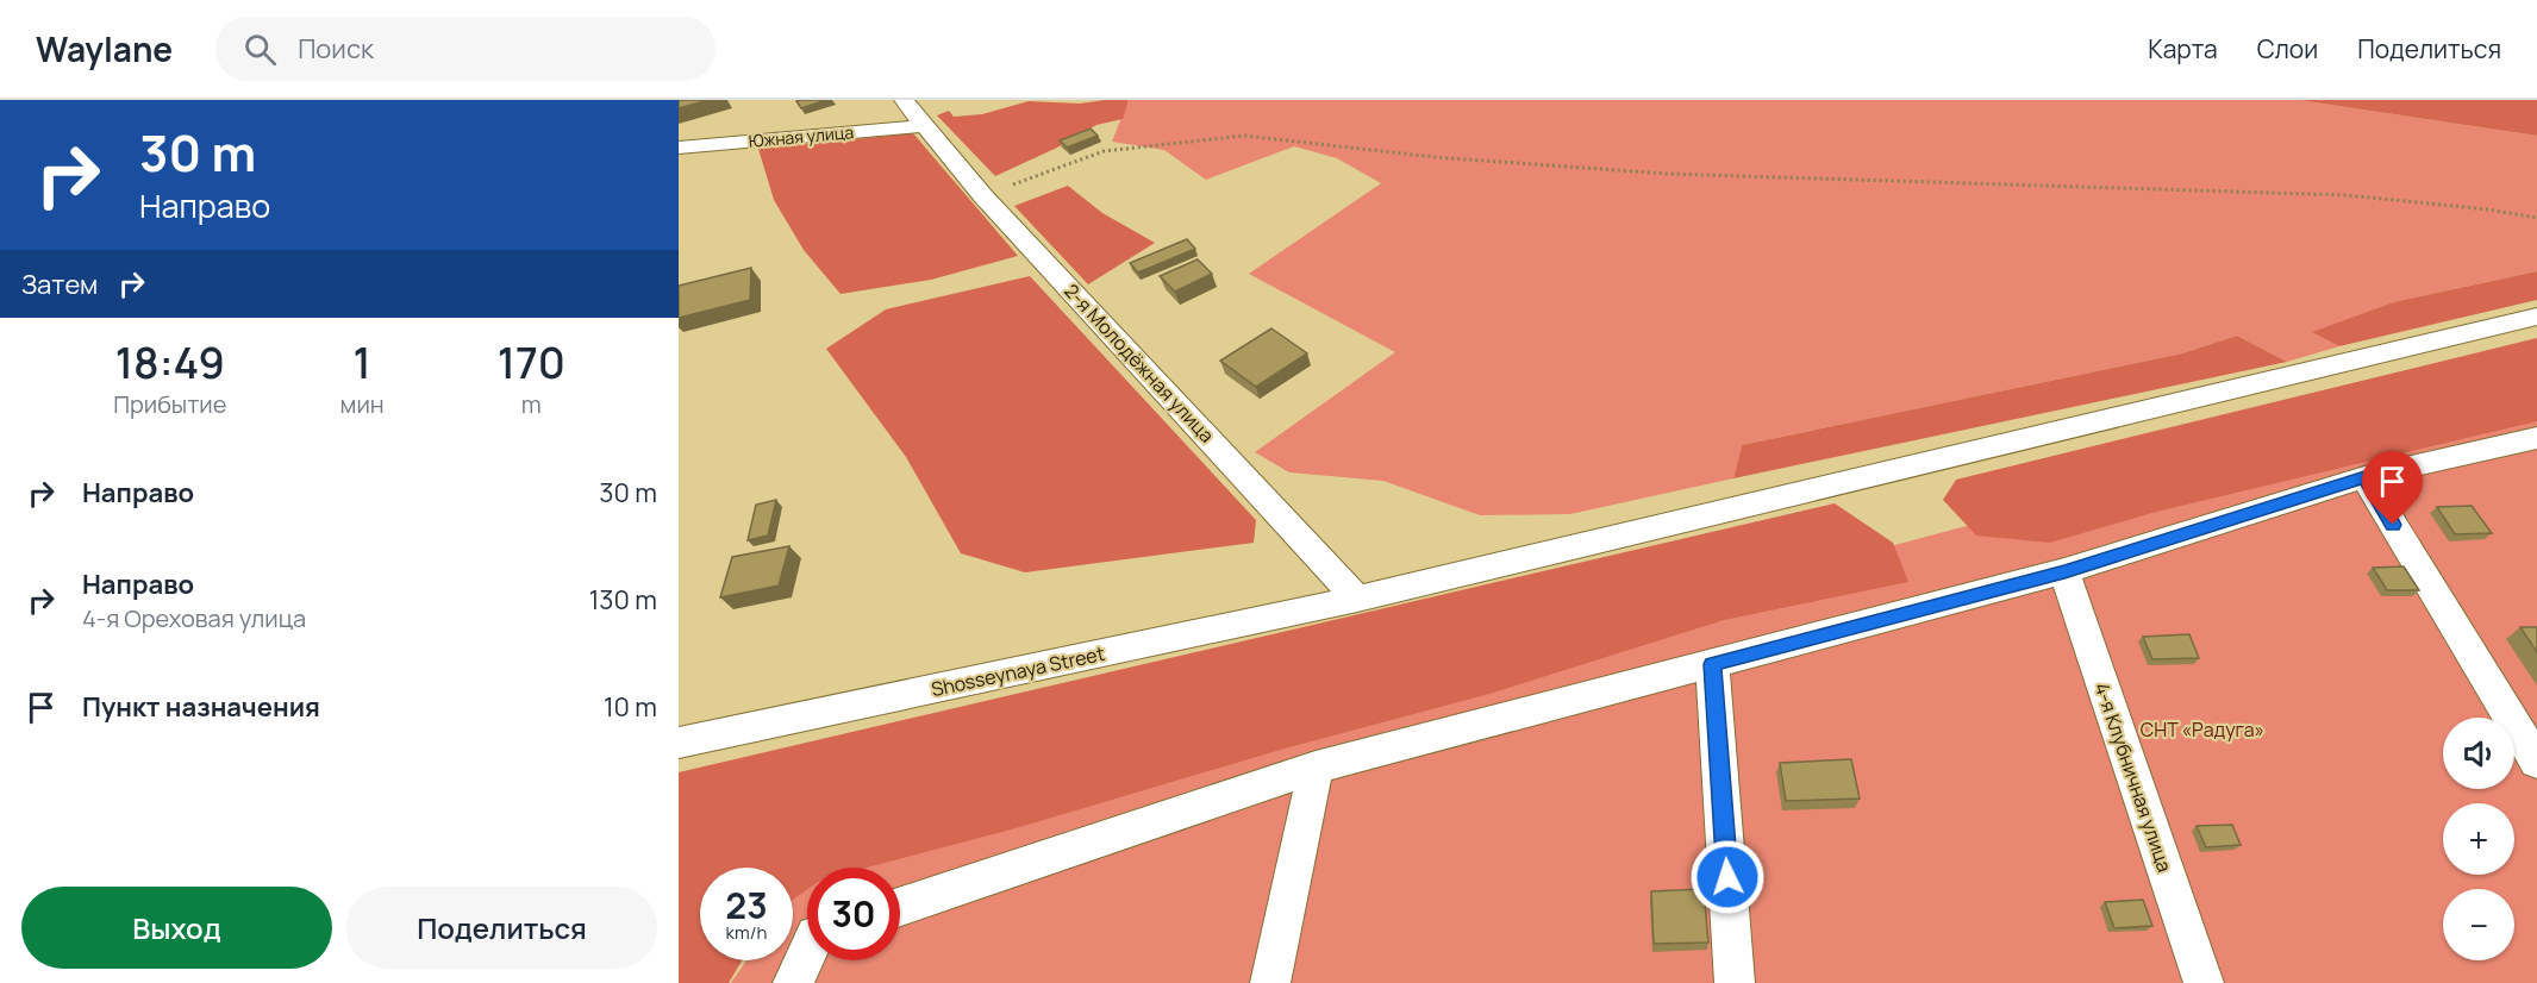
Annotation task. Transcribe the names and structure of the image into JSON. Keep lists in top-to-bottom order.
{
  "streets": {
    "street": [
      "Южная улица",
      "2-я Молодёжная улица",
      "Shosseynaya Street",
      "4-я Клубничная улица"
    ]
  },
  "crossings": [
    ["Южная улица", "2-я Молодёжная улица"],
    ["2-я Молодёжная улица", "Shosseynaya Street"]
  ],
  "parks": ["СНТ «Радуга»"],
  "page": {
    "header": "Waylane",
    "search": "Поиск",
    "nav": ["Карта", "Слои", "Поделиться"],
    "turn": ["30 m", "Направо"],
    "then": "Затем",
    "eta": [
      "18:49",
      "Прибытие",
      "1",
      "мин",
      "170",
      "m"
    ],
    "list": [
      {
        "name": "Направо",
        "value": "30 m"
      },
      {
        "name": "Направо",
        "note": "4-я Ореховая улица",
        "value": "130 m"
      },
      {
        "name": "Пункт назначения",
        "value": "10 m"
      }
    ],
    "map_buttons": ["+", "−"],
    "speed": "23 km/h",
    "limit": "30",
    "buttons": ["Выход", "Поделиться"]
  }
}
